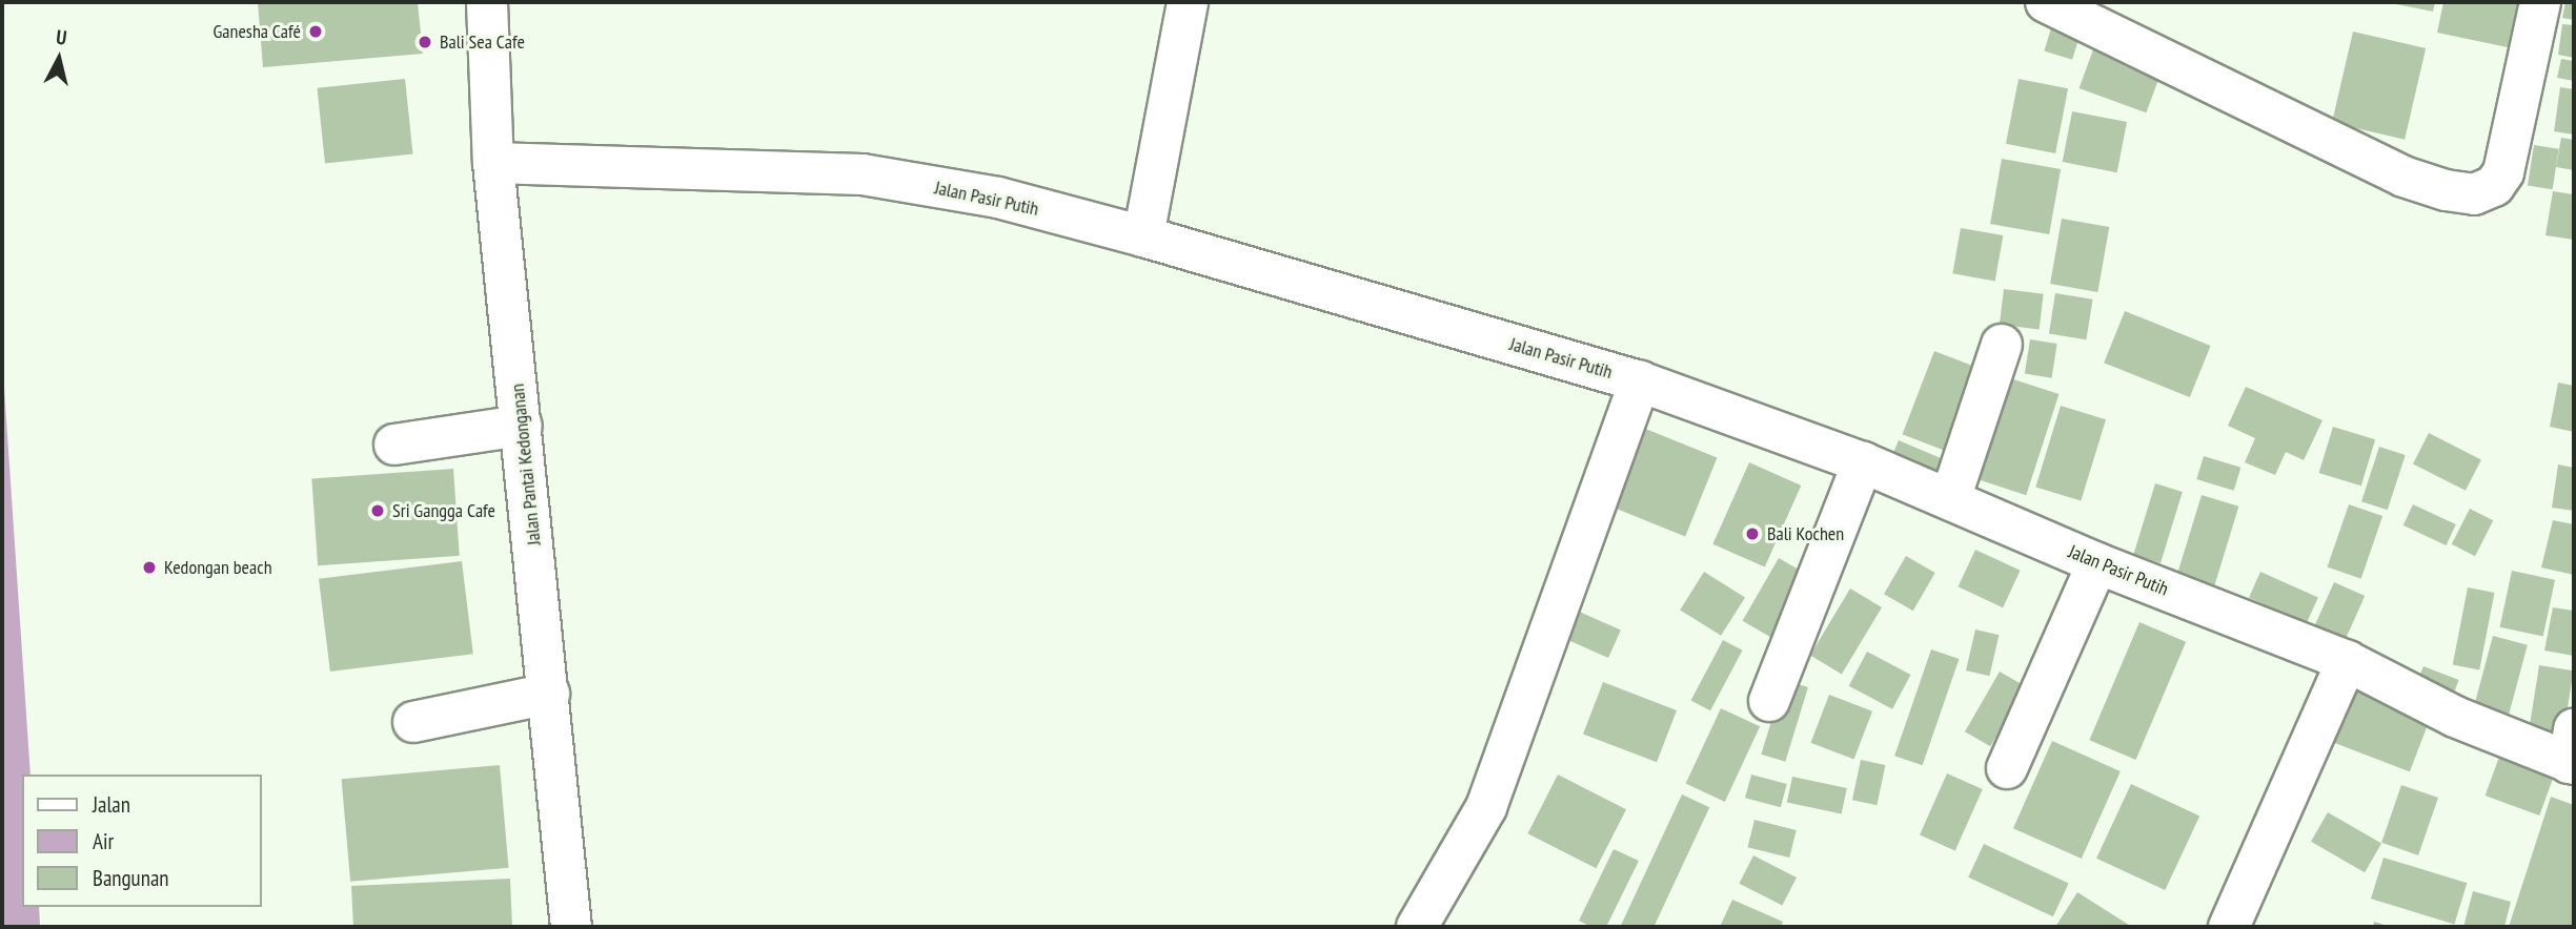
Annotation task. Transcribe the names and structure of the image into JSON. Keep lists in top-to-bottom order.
{
  "streets": {
    "street": ["Jalan Pasir Putih", "Jalan Pantai Kedonganan"]
  },
  "crossings": [
    ["Jalan Pasir Putih", "Jalan Pantai Kedonganan"]
  ],
  "places": [
    "Ganesha Café",
    "Bali Sea Cafe",
    "Sri Gangga Cafe",
    "Bali Kochen",
    "Kedongan beach"
  ],
  "legend": ["Jalan", "Air", "Bangunan"],
  "north": "top"
}
